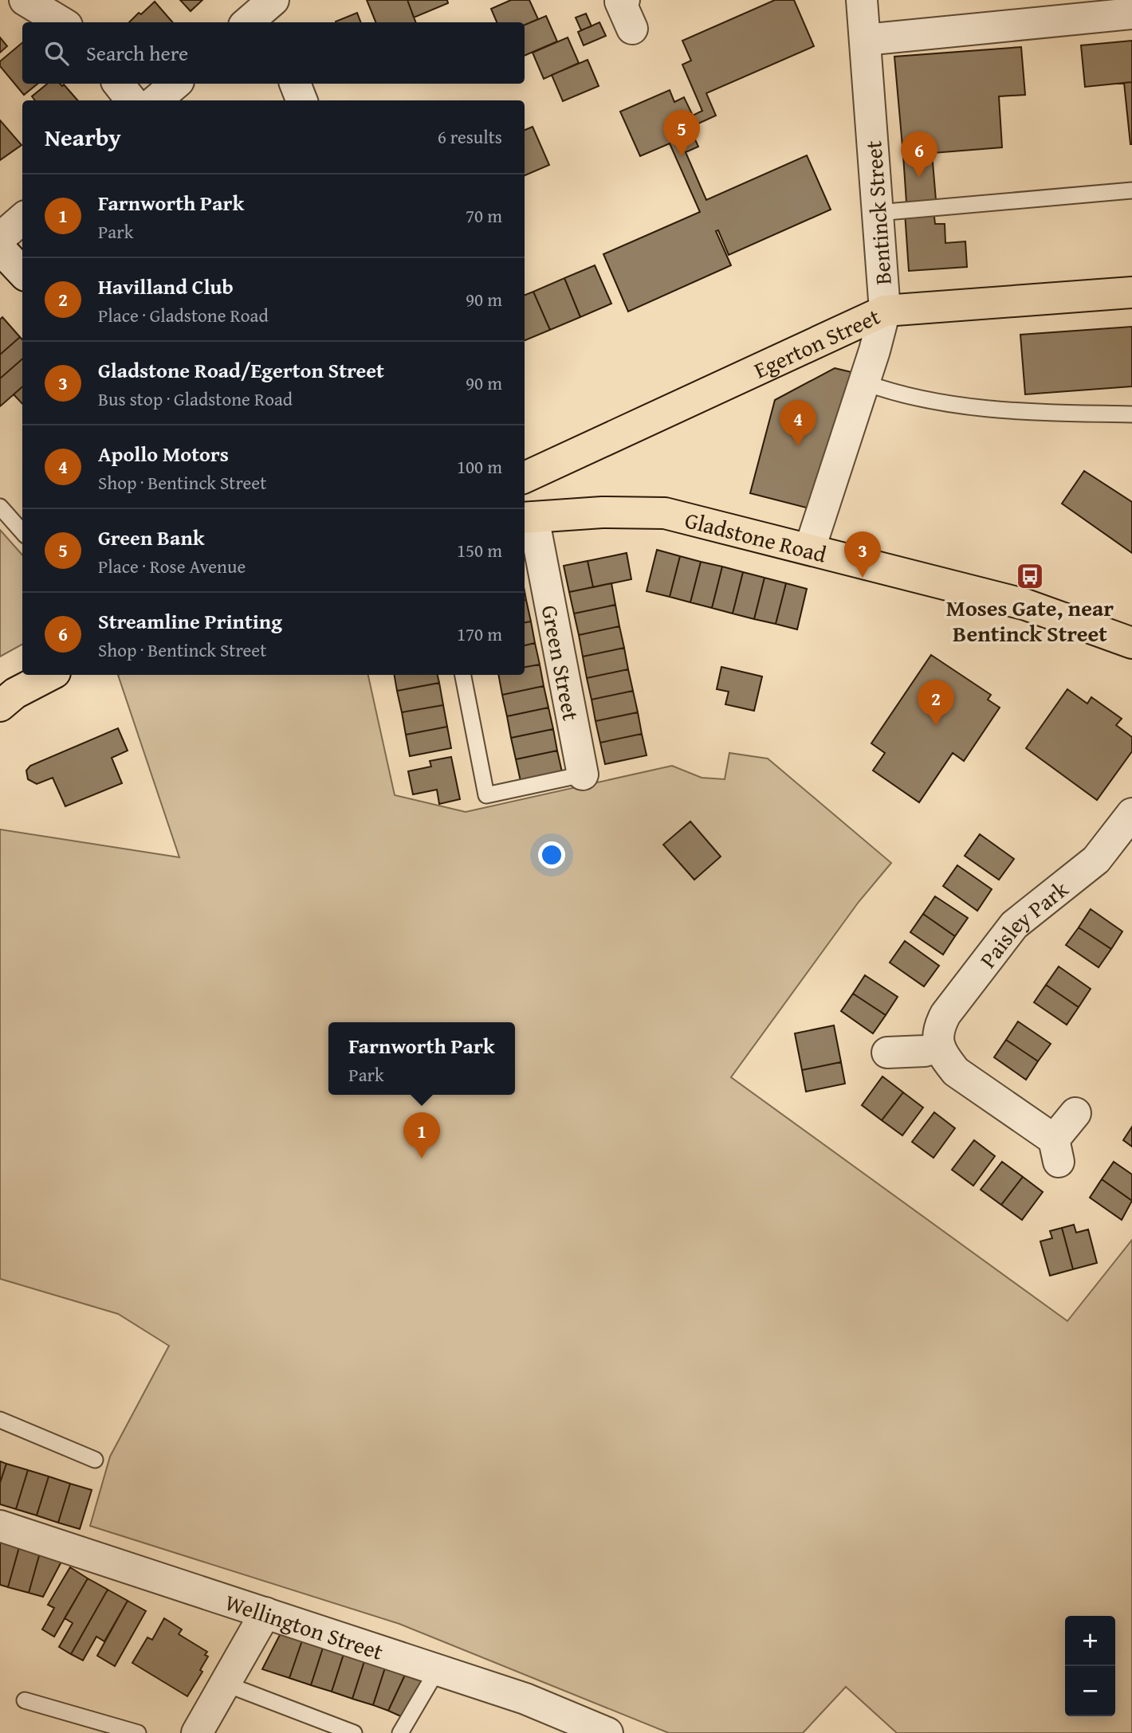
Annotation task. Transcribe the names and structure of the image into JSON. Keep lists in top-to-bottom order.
{
  "streets": {
    "main road": ["Egerton Street", "Gladstone Road"],
    "street": [
      "Bentinck Street",
      "Green Street",
      "Paisley Park",
      "Wellington Street"
    ]
  },
  "crossings": [
    ["Bentinck Street", "Egerton Street"],
    ["Bentinck Street", "Gladstone Road"],
    ["Gladstone Road", "Green Street"]
  ],
  "places": {
    "bus stop": ["Moses Gate, near Bentinck Street"]
  },
  "page": {
    "search": "Search here",
    "heading": ["Nearby", "6 results"],
    "pins": [
      "5",
      "6",
      "4",
      "3",
      "2",
      "1"
    ],
    "list": [
      {
        "mark": "1",
        "name": "Farnworth Park",
        "note": "Park",
        "value": "70 m"
      },
      {
        "mark": "2",
        "name": "Havilland Club",
        "note": "Place · Gladstone Road",
        "value": "90 m"
      },
      {
        "mark": "3",
        "name": "Gladstone Road/Egerton Street",
        "note": "Bus stop · Gladstone Road",
        "value": "90 m"
      },
      {
        "mark": "4",
        "name": "Apollo Motors",
        "note": "Shop · Bentinck Street",
        "value": "100 m"
      },
      {
        "mark": "5",
        "name": "Green Bank",
        "note": "Place · Rose Avenue",
        "value": "150 m"
      },
      {
        "mark": "6",
        "name": "Streamline Printing",
        "note": "Shop · Bentinck Street",
        "value": "170 m"
      }
    ],
    "popup": ["Farnworth Park", "Park"],
    "map_buttons": ["+", "−"]
  }
}
